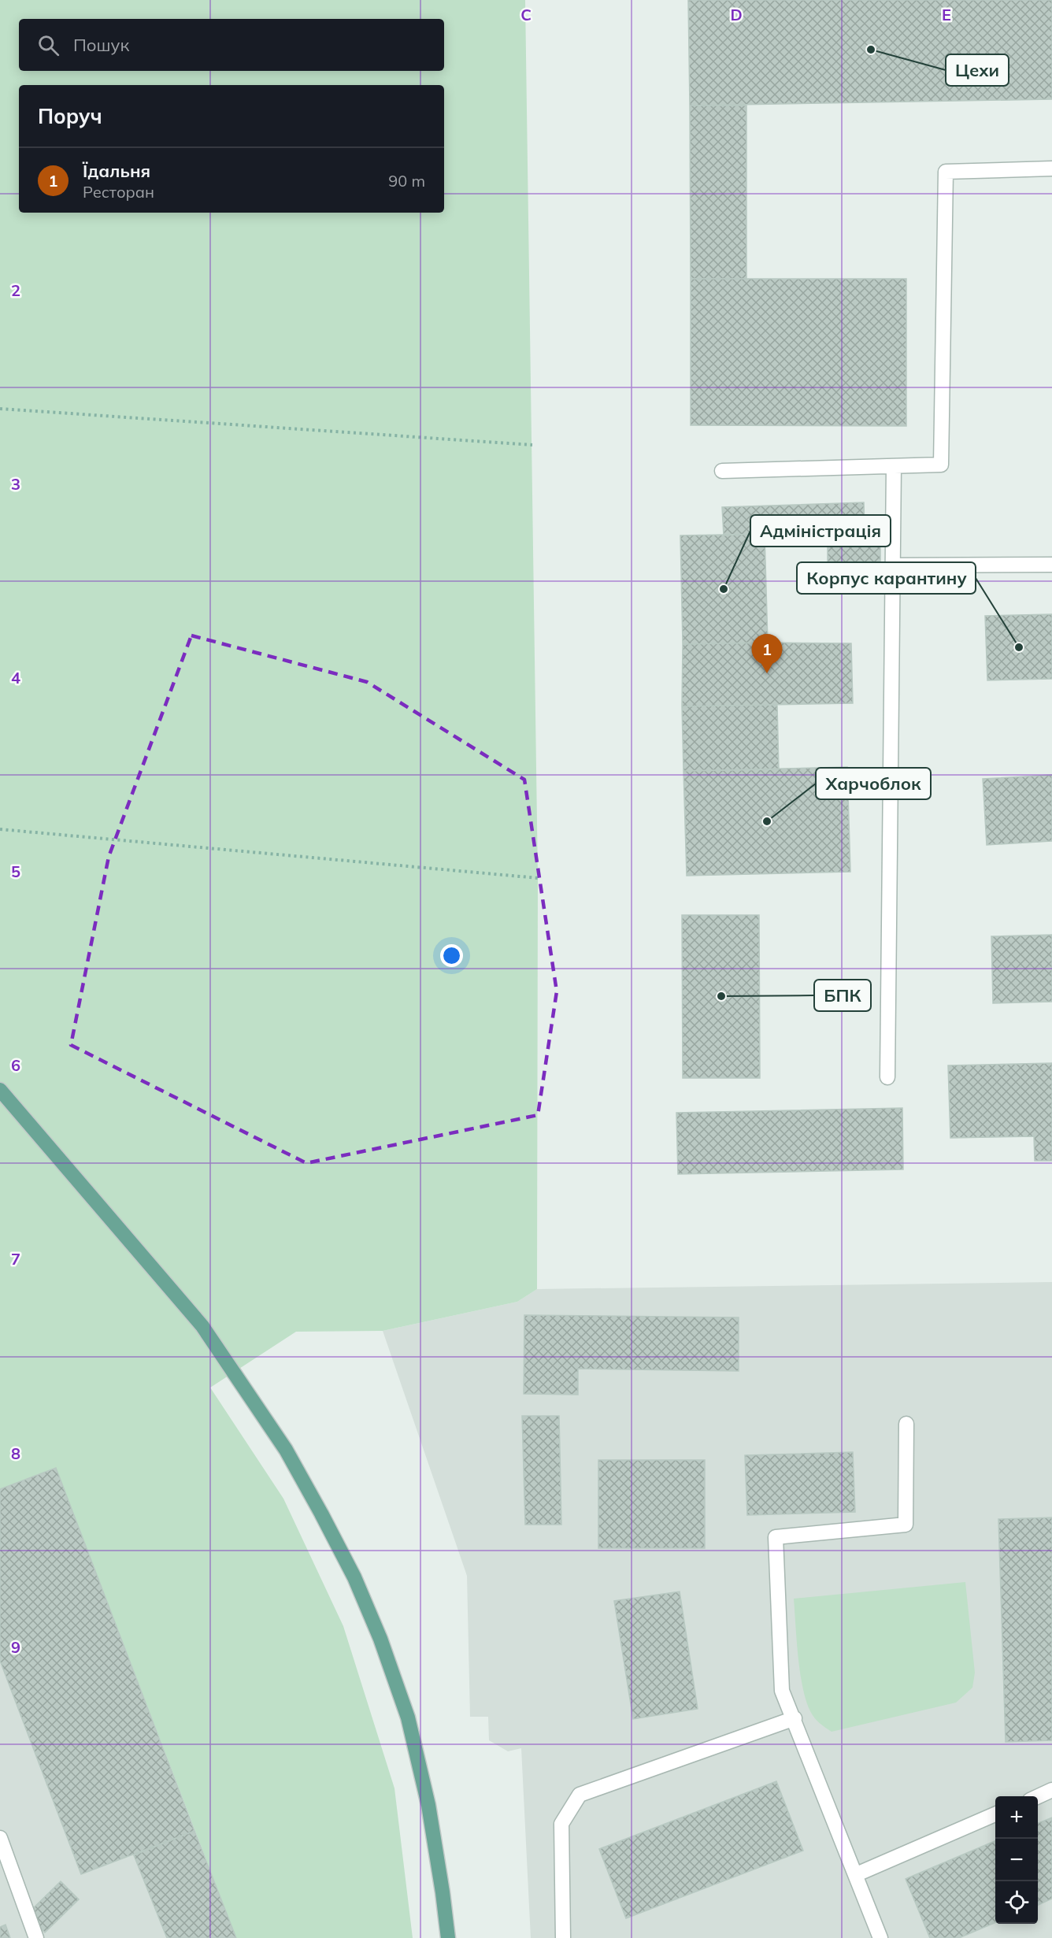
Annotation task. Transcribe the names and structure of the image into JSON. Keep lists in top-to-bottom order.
{
  "places": [
    "Цехи",
    "Адміністрація",
    "Корпус карантину",
    "Харчоблок",
    "БПК"
  ],
  "page": {
    "search": "Пошук",
    "heading": "Поруч",
    "list": [
      {
        "mark": "1",
        "name": "Їдальня",
        "note": "Ресторан",
        "value": "90 m"
      }
    ],
    "pins": "1",
    "map_buttons": ["+", "−"]
  },
  "grid": {
    "columns": ["C", "D", "E"],
    "rows": [
      "2",
      "3",
      "4",
      "5",
      "6",
      "7",
      "8",
      "9"
    ]
  }
}
